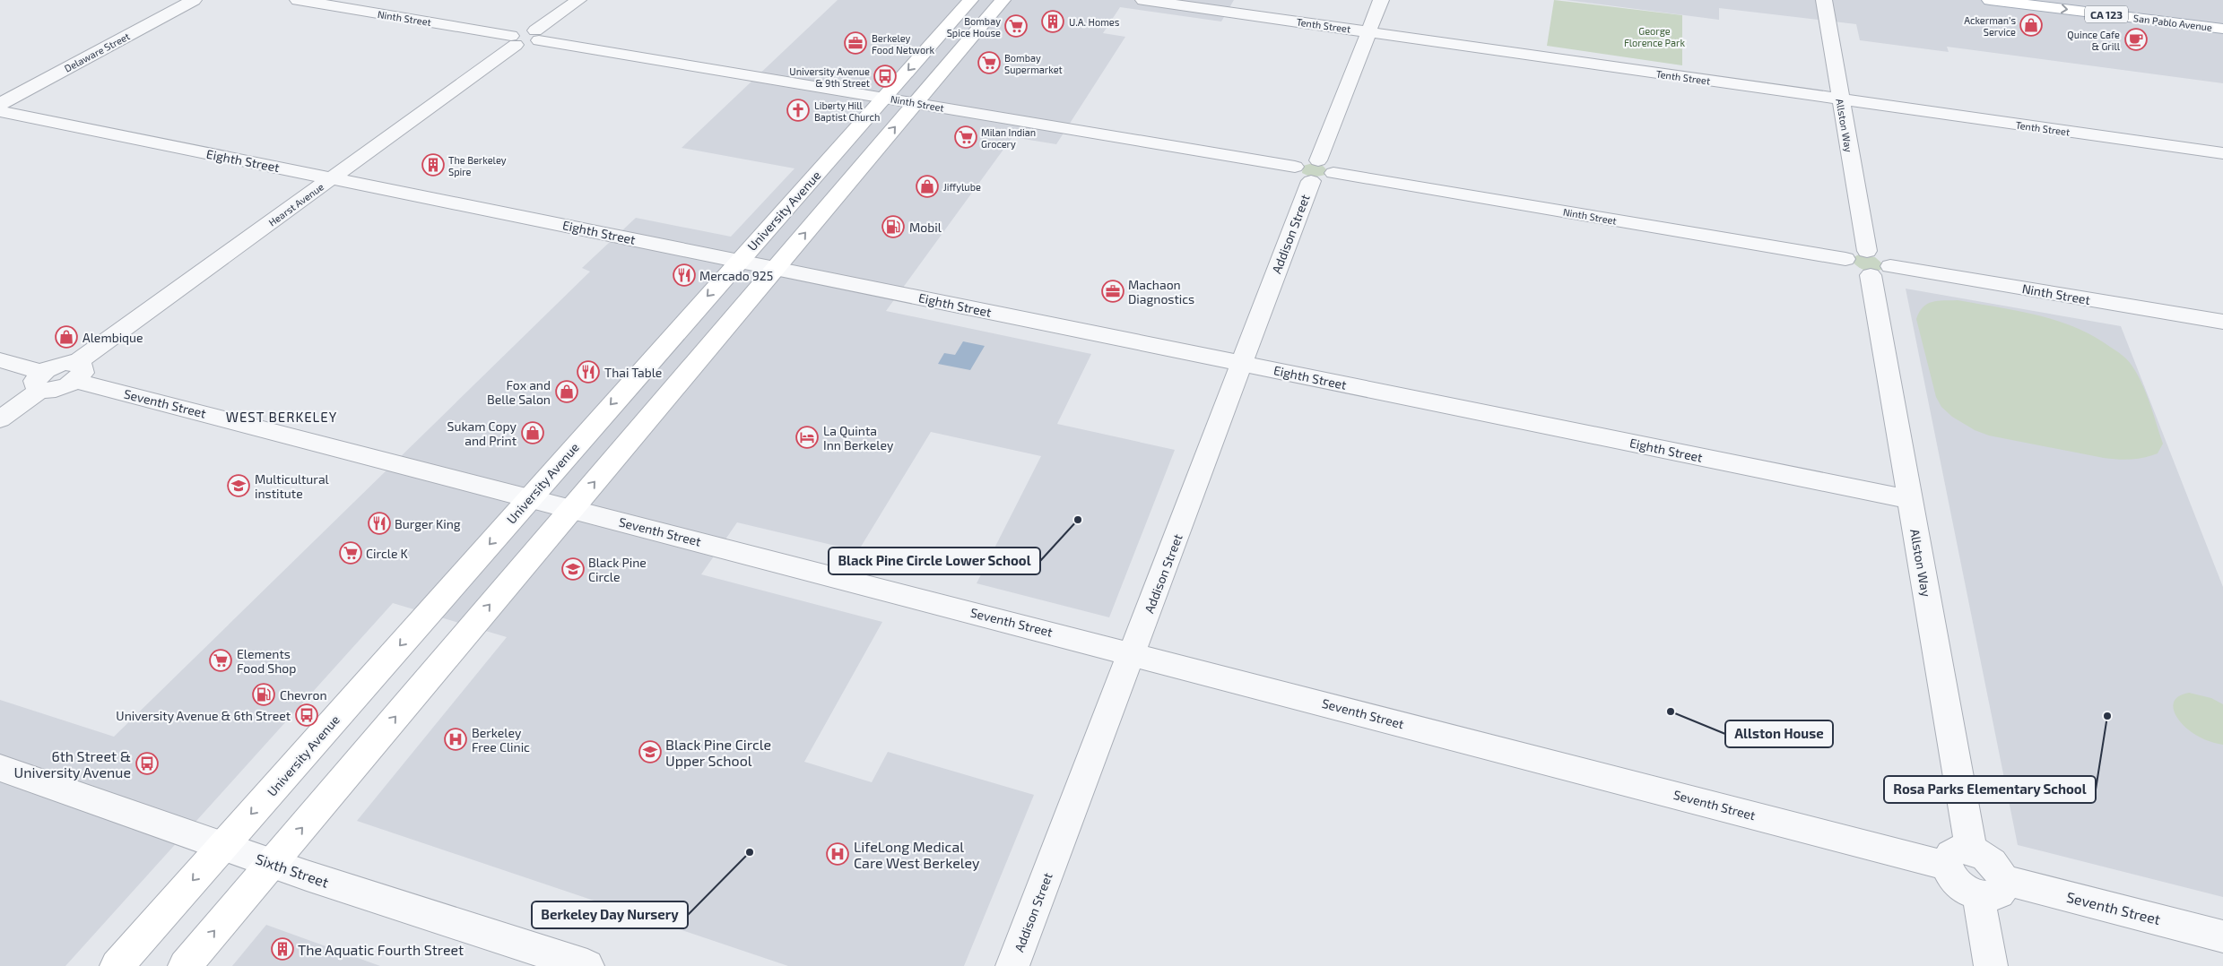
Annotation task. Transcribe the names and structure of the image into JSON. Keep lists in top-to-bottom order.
{
  "streets": {
    "main road": ["CA 123", "San Pablo Avenue", "University Avenue"],
    "street": [
      "Ninth Street",
      "Tenth Street",
      "Delaware Street",
      "Allston Way",
      "Eighth Street",
      "Hearst Avenue",
      "Addison Street",
      "Seventh Street",
      "Sixth Street"
    ]
  },
  "crossings": [
    ["Ninth Street", "Allston Way"],
    ["Ninth Street", "Hearst Avenue"],
    ["Ninth Street", "University Avenue"],
    ["Ninth Street", "Addison Street"],
    ["Tenth Street", "Allston Way"],
    ["Tenth Street", "Addison Street"],
    ["Allston Way", "Eighth Street"],
    ["Allston Way", "Seventh Street"],
    ["Eighth Street", "Hearst Avenue"],
    ["Eighth Street", "University Avenue"],
    ["Eighth Street", "Addison Street"],
    ["Hearst Avenue", "Seventh Street"],
    ["University Avenue", "Seventh Street"],
    ["University Avenue", "Sixth Street"],
    ["Addison Street", "Seventh Street"]
  ],
  "districts": ["WEST BERKELEY"],
  "parks": ["George Florence Park"],
  "places": {
    "building": ["U.A. Homes", "The Berkeley Spire", "The Aquatic Fourth Street"],
    "shop": [
      "Ackerman's Service",
      "Jiffylube",
      "Alembique",
      "Fox and Belle Salon",
      "Sukam Copy and Print"
    ],
    "supermarket": [
      "Bombay Spice House",
      "Bombay Supermarket",
      "Milan Indian Grocery",
      "Circle K",
      "Elements Food Shop"
    ],
    "cafe": ["Quince Cafe & Grill"],
    "office": ["Berkeley Food Network", "Machaon Diagnostics"],
    "bus stop": ["University Avenue & 9th Street", "University Avenue & 6th Street", "6th Street & University Avenue"],
    "church": ["Liberty Hill Baptist Church"],
    "fuel station": ["Mobil", "Chevron"],
    "restaurant": ["Mercado 925", "Thai Table", "Burger King"],
    "hotel": ["La Quinta Inn Berkeley"],
    "school or university": ["Multicultural institute", "Black Pine Circle", "Black Pine Circle Upper School"],
    "other": [
      "Black Pine Circle Lower School",
      "Allston House",
      "Rosa Parks Elementary School",
      "Berkeley Day Nursery"
    ],
    "hospital": ["Berkeley Free Clinic", "LifeLong Medical Care West Berkeley"]
  }
}
